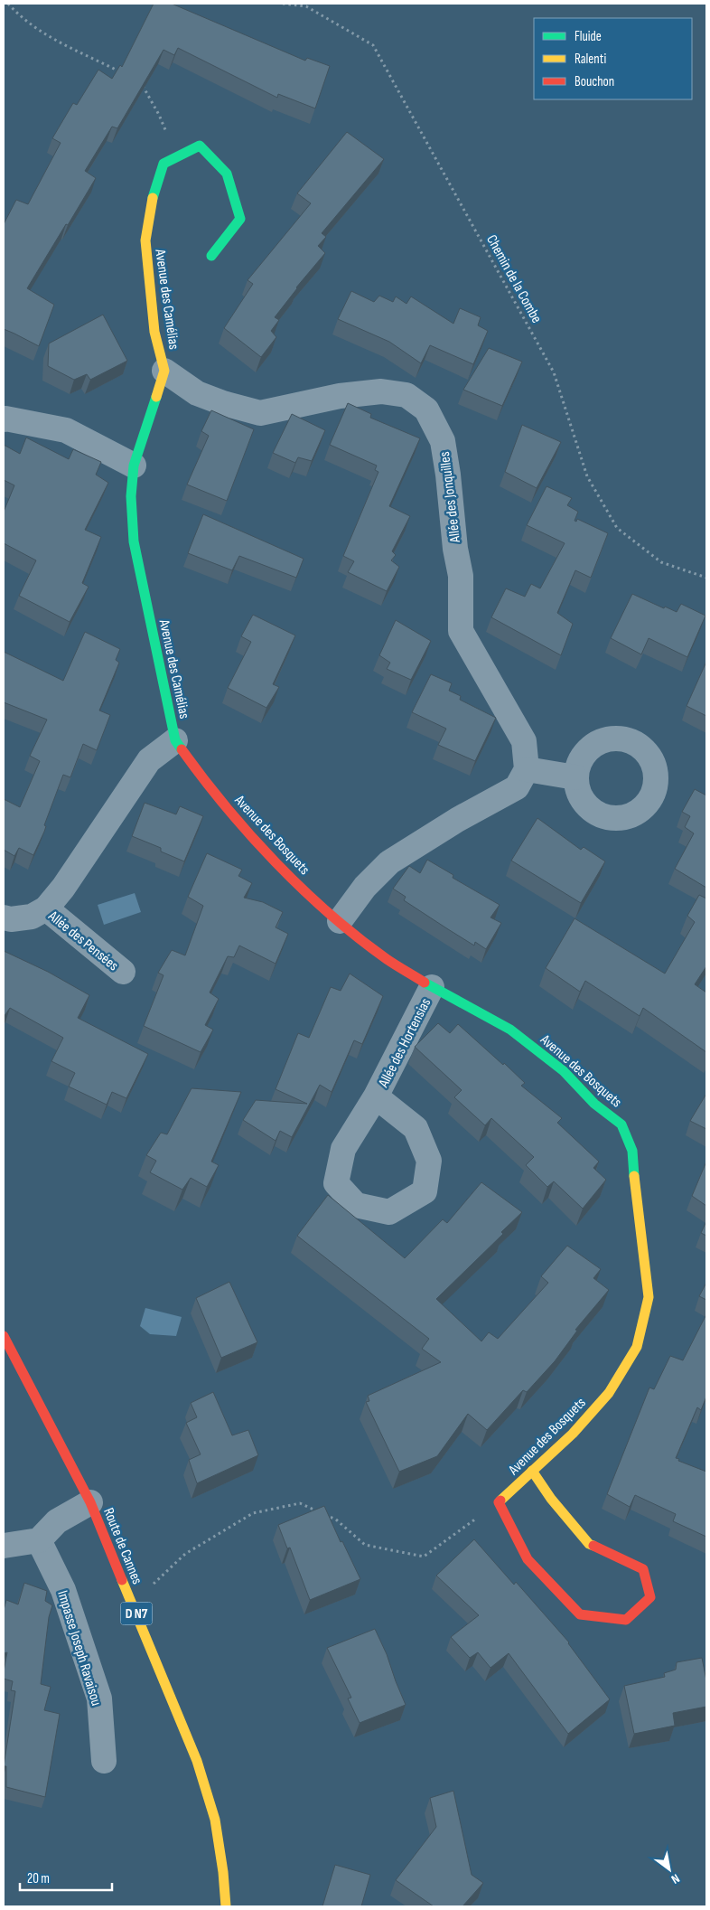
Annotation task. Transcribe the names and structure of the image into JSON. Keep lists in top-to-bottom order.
{
  "streets": {
    "street": [
      "Avenue des Camélias",
      "Allée des Jonquilles",
      "Avenue des Bosquets",
      "Allée des Pensées",
      "Allée des Hortensias",
      "Route de Cannes",
      "D N7",
      "Impasse Joseph Ravaisou"
    ],
    "path": ["Chemin de la Combe"]
  },
  "crossings": [
    ["Avenue des Camélias", "Allée des Jonquilles"],
    ["Avenue des Camélias", "Avenue des Bosquets"],
    ["Avenue des Bosquets", "Allée des Hortensias"]
  ],
  "legend": ["Fluide", "Ralenti", "Bouchon"],
  "scale_bar": "20 m",
  "north": "bottom right"
}
